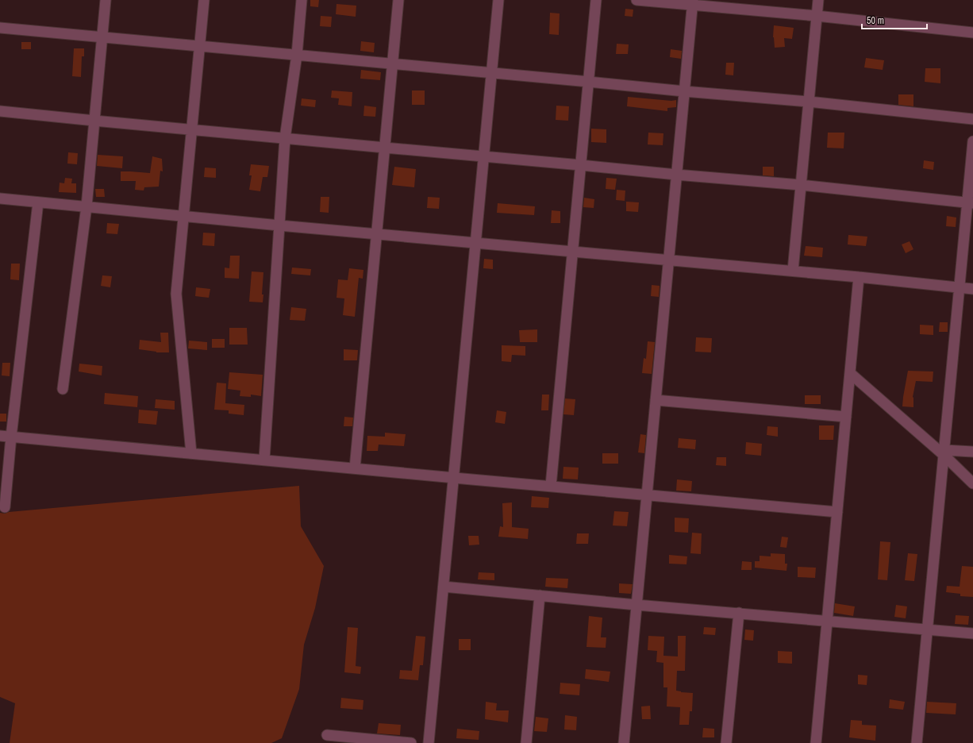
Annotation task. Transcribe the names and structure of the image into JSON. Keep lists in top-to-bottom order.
{
  "scale_bar": "50 m"
}
